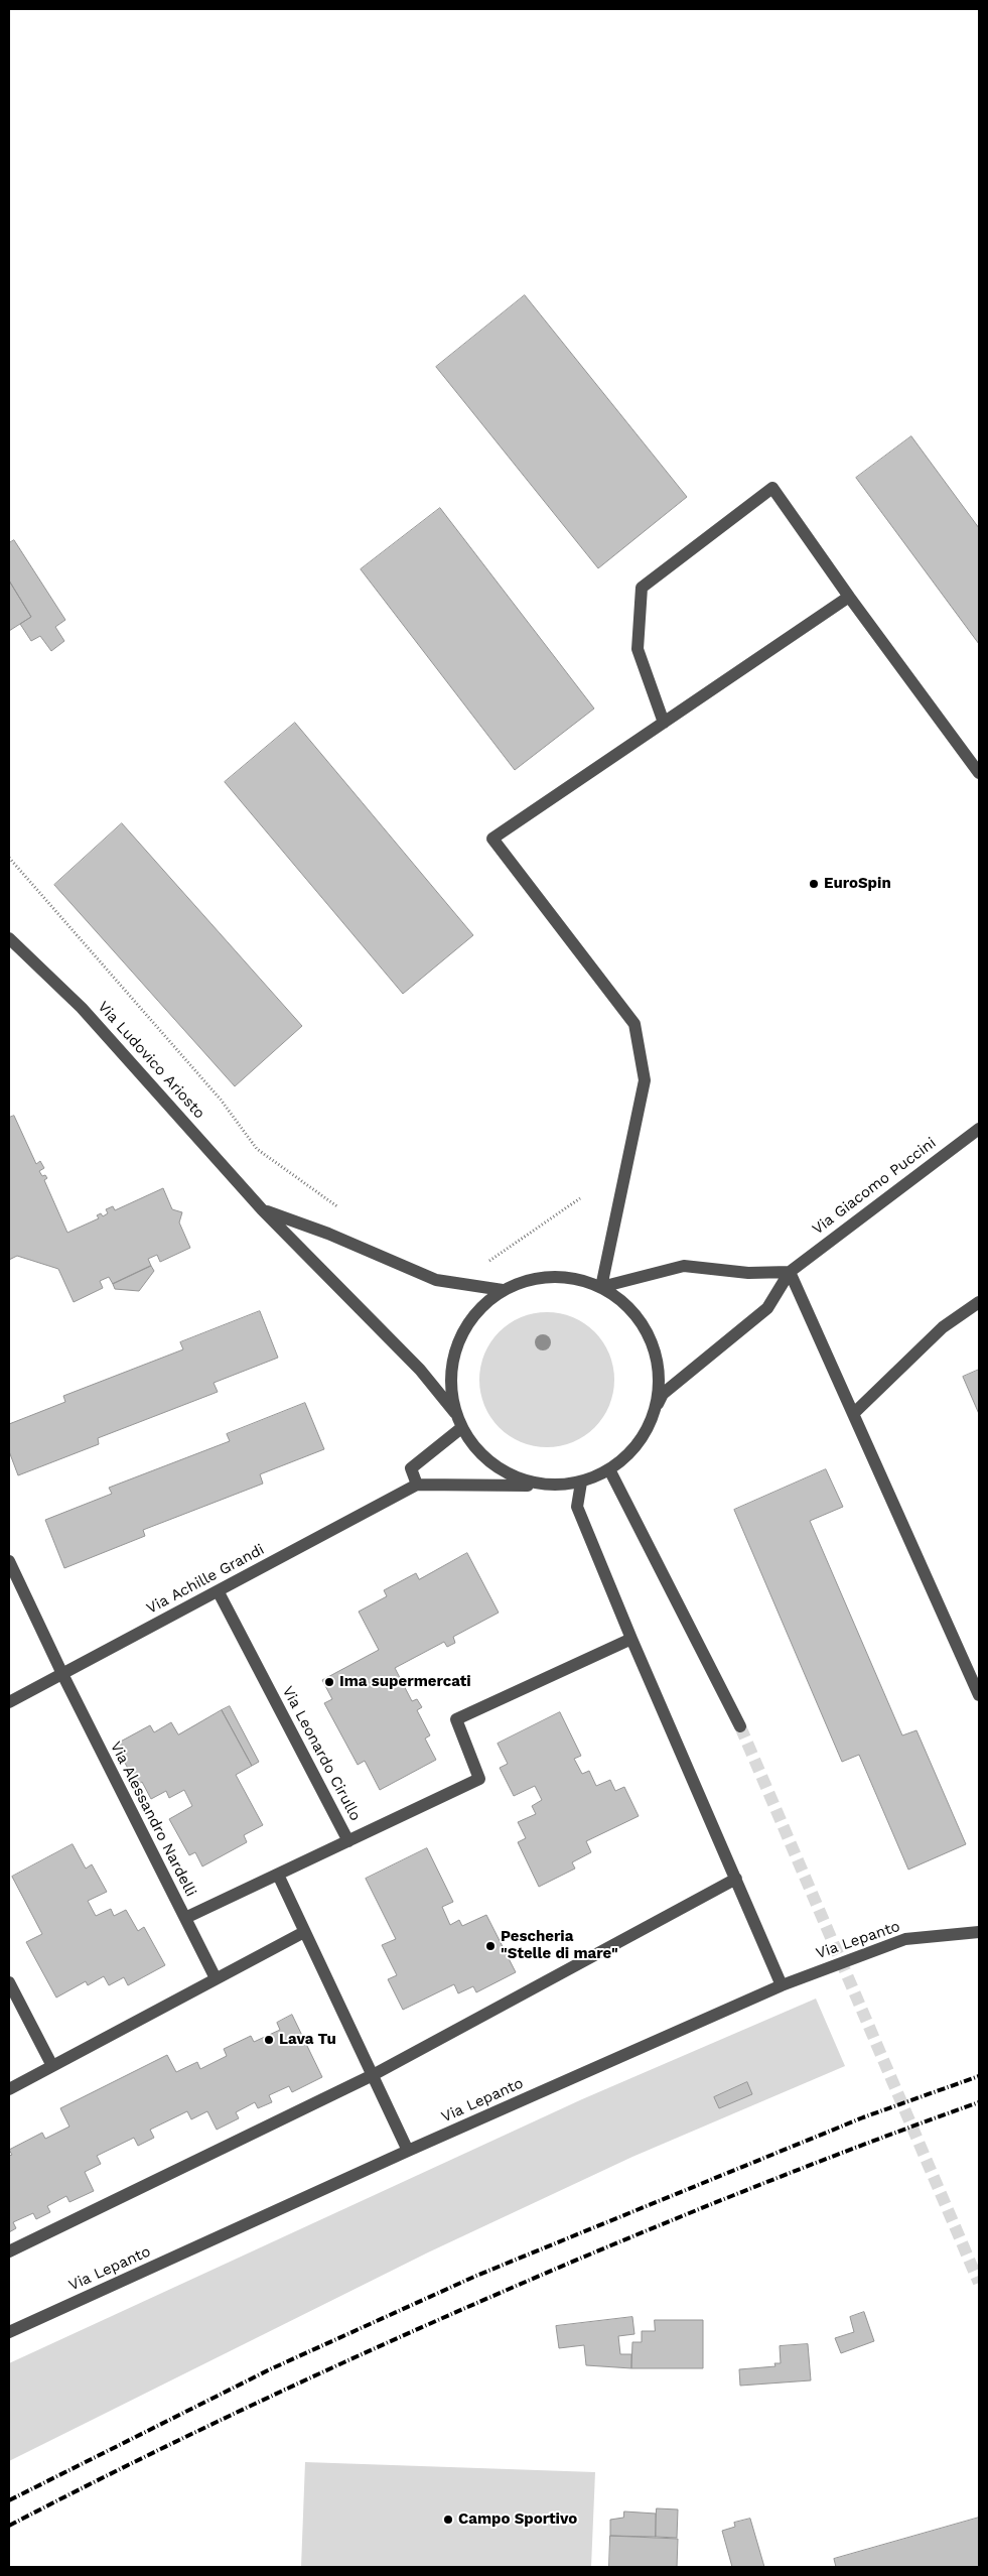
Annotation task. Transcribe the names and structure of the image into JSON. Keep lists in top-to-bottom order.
{
  "streets": {
    "street": [
      "Via Ludovico Ariosto",
      "Via Giacomo Puccini",
      "Via Achille Grandi",
      "Via Leonardo Cirullo",
      "Via Alessandro Nardelli",
      "Via Lepanto"
    ]
  },
  "crossings": [
    ["Via Achille Grandi", "Via Leonardo Cirullo"],
    ["Via Achille Grandi", "Via Alessandro Nardelli"]
  ],
  "places": [
    "EuroSpin",
    "Ima supermercati",
    "Pescheria \"Stelle di mare\"",
    "Lava Tu",
    "Campo Sportivo"
  ]
}
